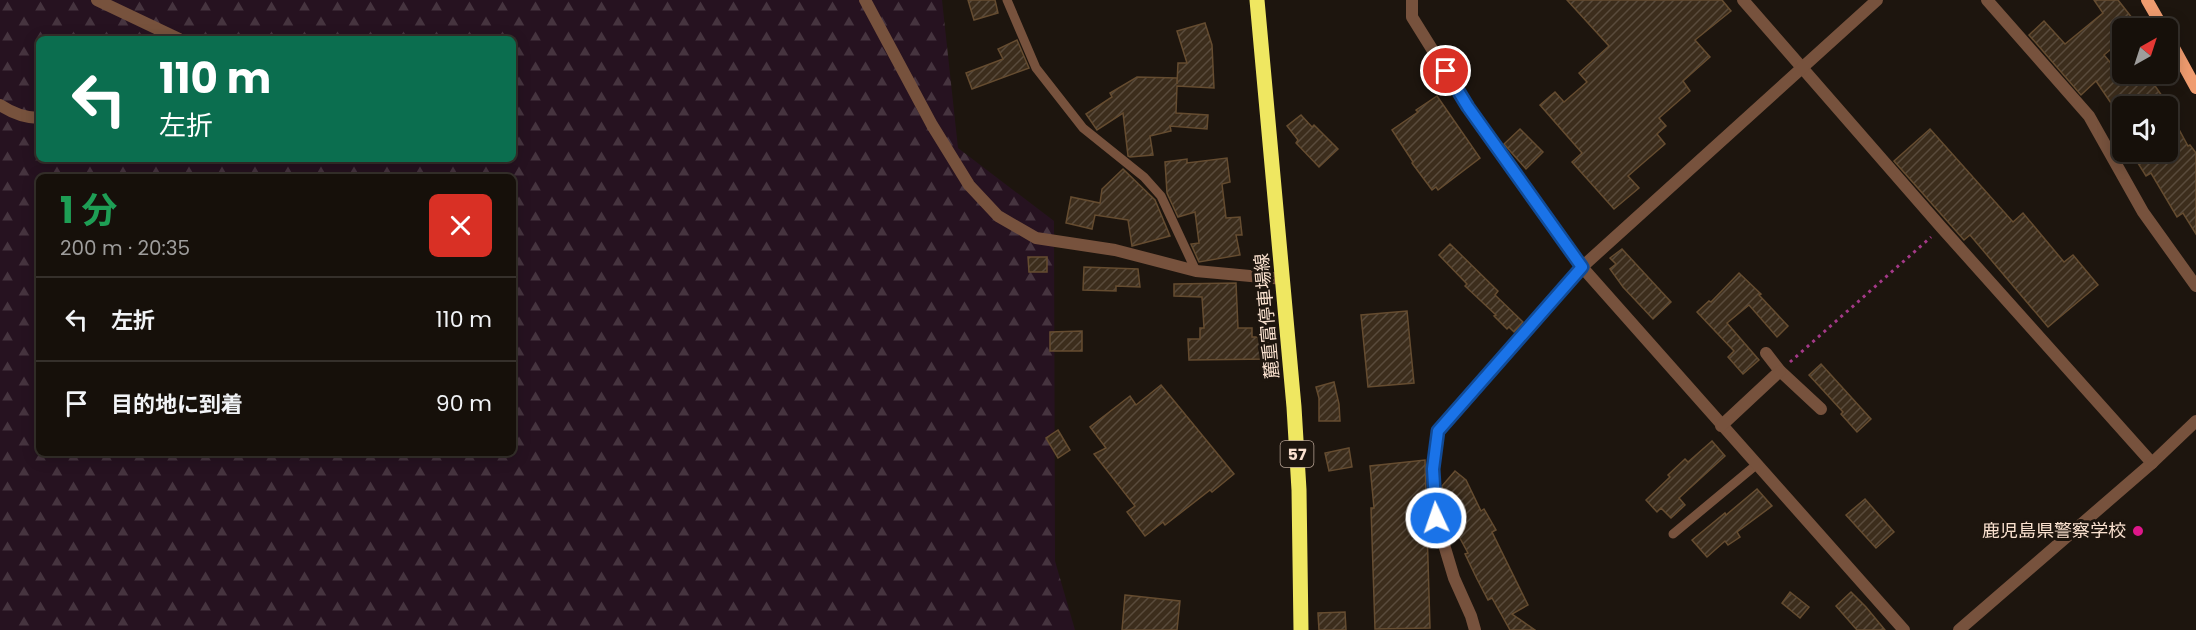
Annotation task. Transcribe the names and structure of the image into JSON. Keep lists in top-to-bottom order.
{
  "streets": {
    "main road": ["麓重富停車場線", "57"]
  },
  "places": ["鹿児島県警察学校"],
  "north": "top right",
  "page": {
    "turn": ["110 m", "左折"],
    "heading": ["1 分", "200 m · 20:35"],
    "list": [
      {
        "name": "左折",
        "value": "110 m"
      },
      {
        "name": "目的地に到着",
        "value": "90 m"
      }
    ]
  }
}
